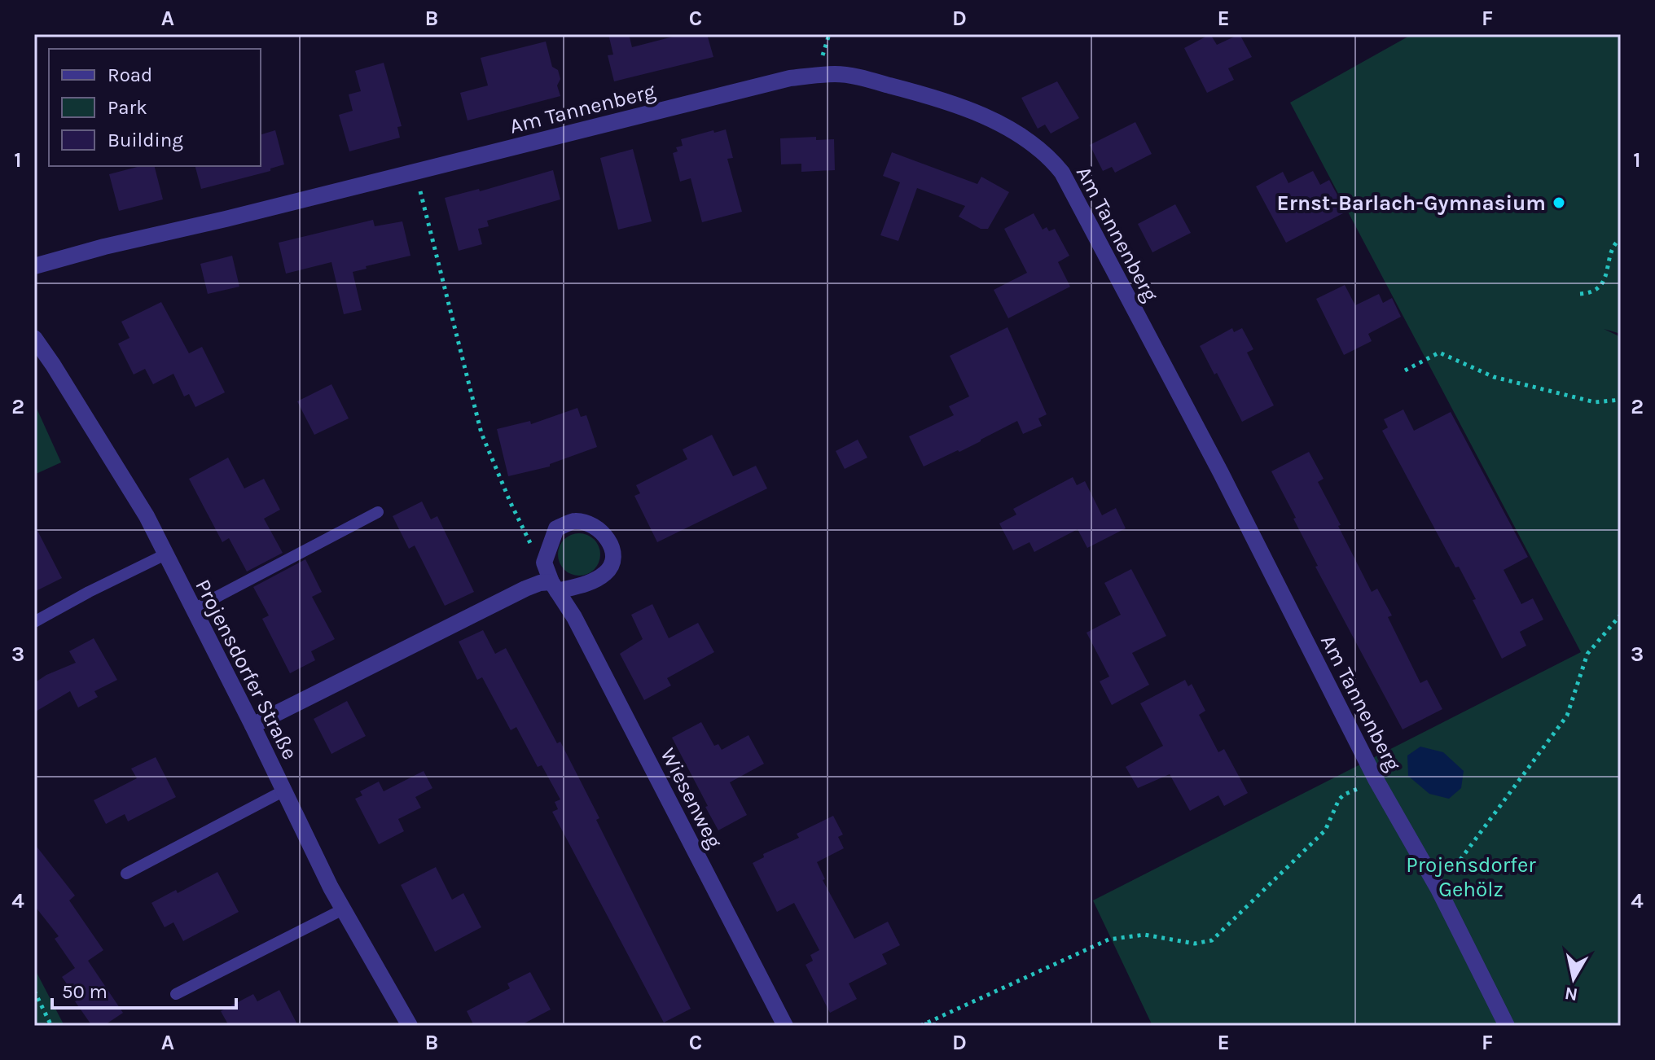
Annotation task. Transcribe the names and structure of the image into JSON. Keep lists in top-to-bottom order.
{
  "streets": {
    "street": ["Am Tannenberg", "Projensdorfer Straße", "Wiesenweg"]
  },
  "parks": ["Projensdorfer Gehölz"],
  "places": ["Ernst-Barlach-Gymnasium"],
  "legend": ["Road", "Park", "Building"],
  "scale_bar": "50 m",
  "north": "bottom",
  "grid": {
    "columns": [
      "A",
      "B",
      "C",
      "D",
      "E",
      "F"
    ],
    "rows": [
      "1",
      "2",
      "3",
      "4"
    ]
  }
}
